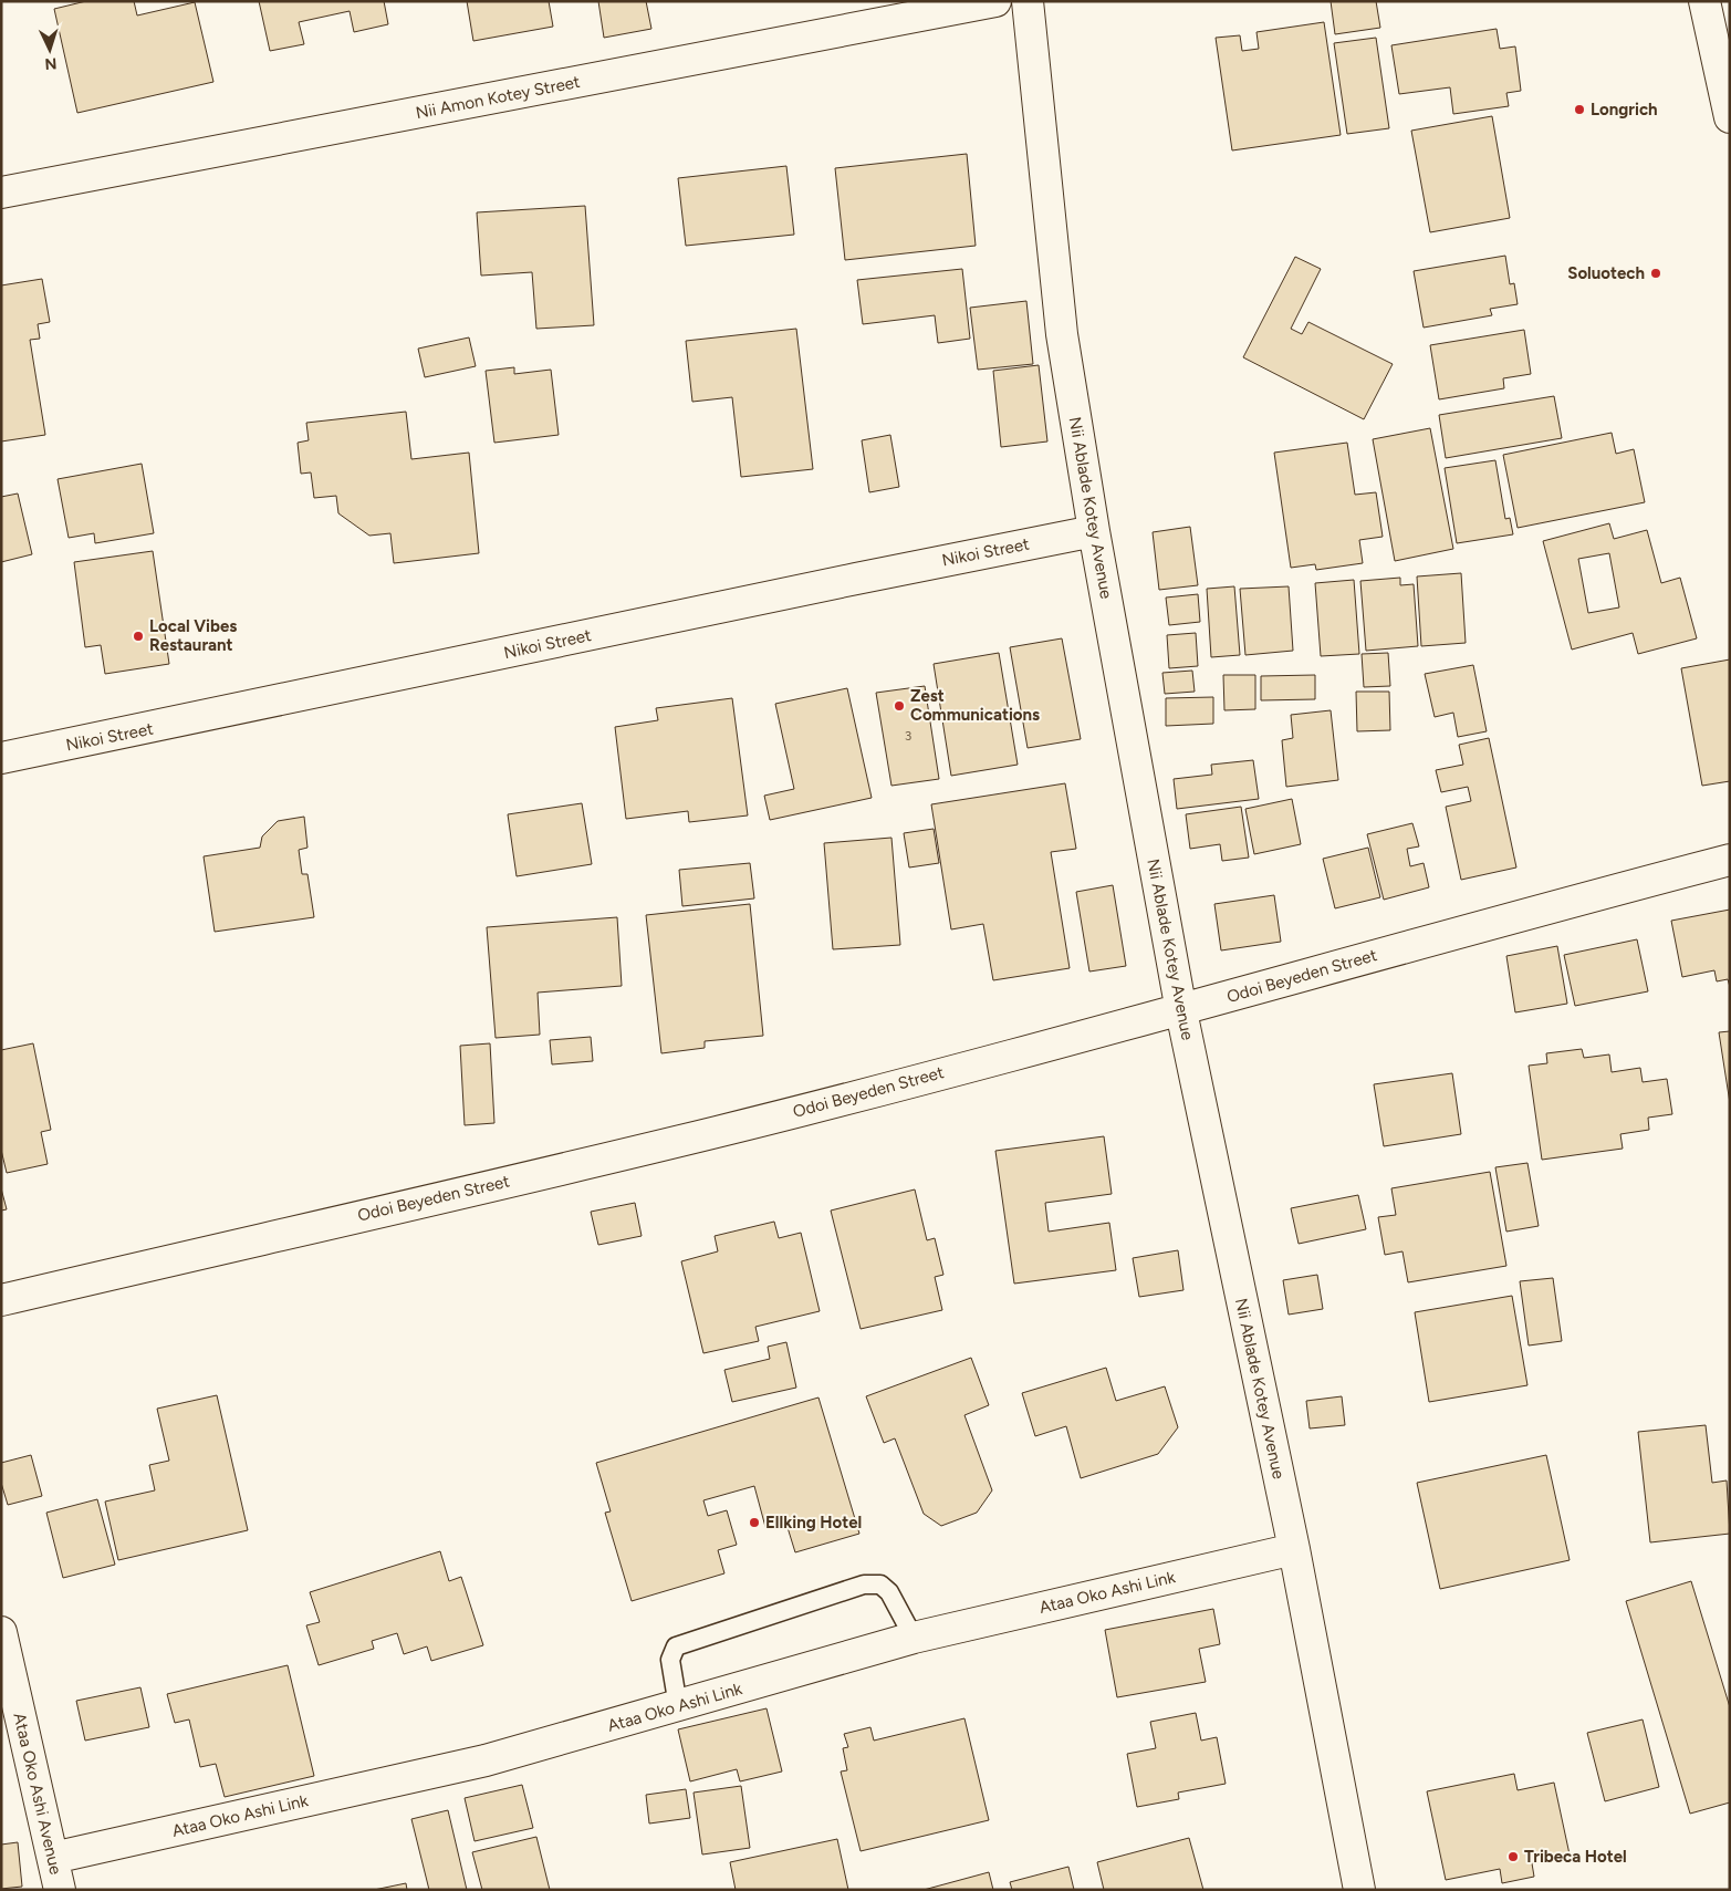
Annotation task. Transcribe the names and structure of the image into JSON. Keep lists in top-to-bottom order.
{
  "streets": {
    "street": [
      "Nii Amon Kotey Street",
      "Nii Ablade Kotey Avenue",
      "Nikoi Street",
      "Odoi Beyeden Street",
      "Ataa Oko Ashi Link",
      "Ataa Oko Ashi Avenue"
    ]
  },
  "crossings": [
    ["Nii Ablade Kotey Avenue", "Nikoi Street"],
    ["Nii Ablade Kotey Avenue", "Odoi Beyeden Street"],
    ["Nii Ablade Kotey Avenue", "Ataa Oko Ashi Link"],
    ["Ataa Oko Ashi Link", "Ataa Oko Ashi Avenue"]
  ],
  "places": [
    "Longrich",
    "Soluotech",
    "Local Vibes Restaurant",
    "Zest Communications",
    "Ellking Hotel",
    "Tribeca Hotel"
  ],
  "house_numbers": ["3"],
  "north": "bottom"
}
